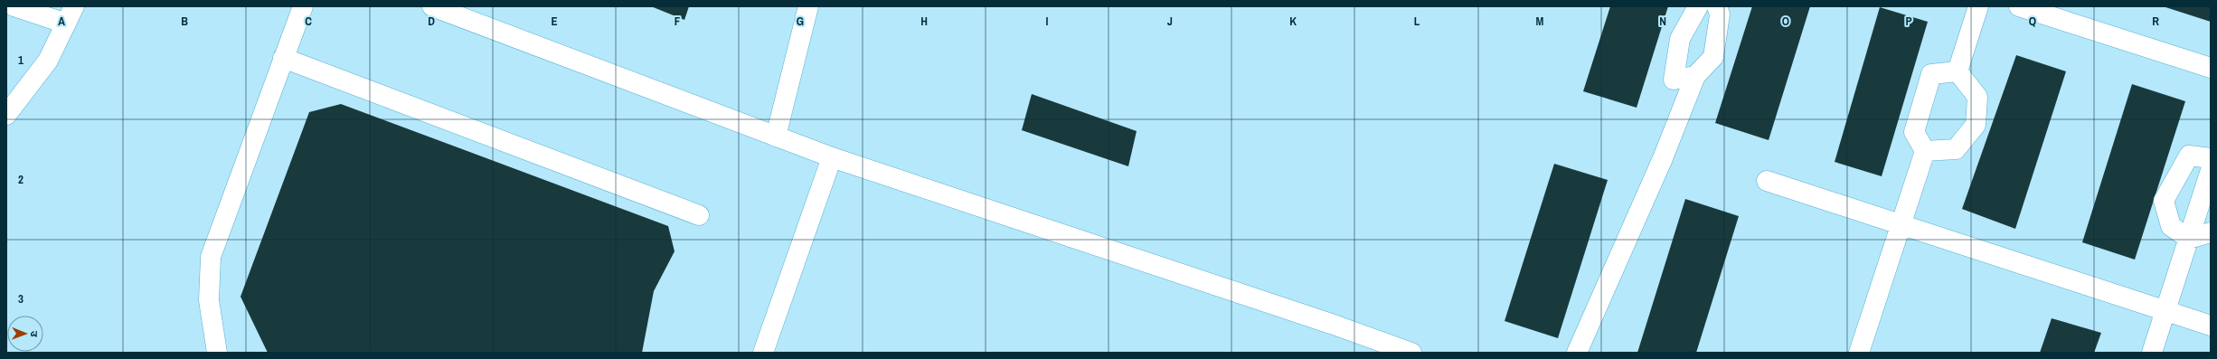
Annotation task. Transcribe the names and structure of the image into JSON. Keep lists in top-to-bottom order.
{
  "north": "right",
  "grid": {
    "columns": [
      "A",
      "B",
      "C",
      "D",
      "E",
      "F",
      "G",
      "H",
      "I",
      "J",
      "K",
      "L",
      "M",
      "N",
      "O",
      "P",
      "Q",
      "R"
    ],
    "rows": ["1", "2", "3"]
  }
}
